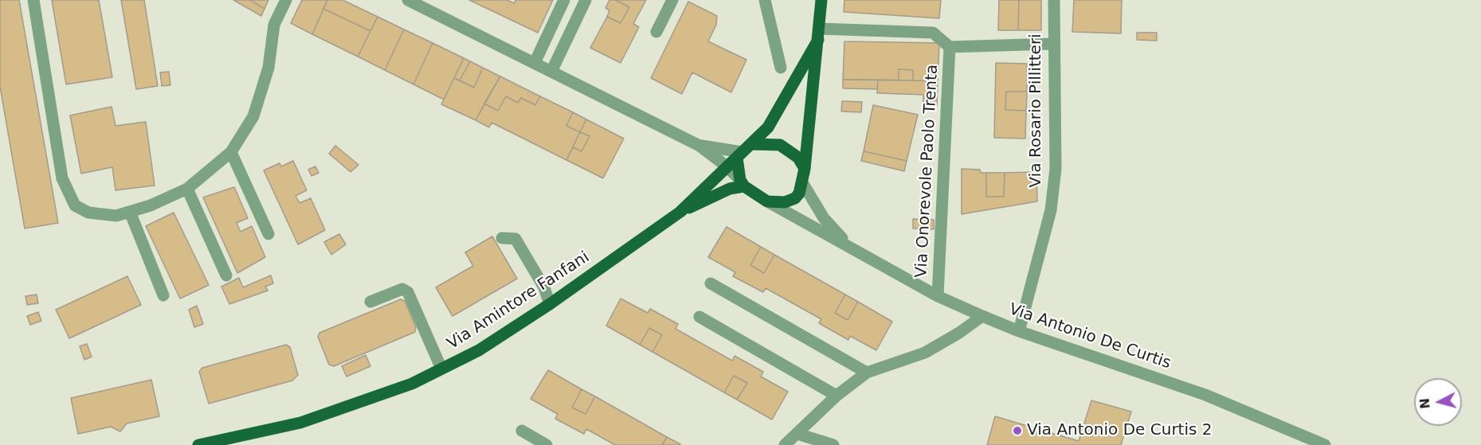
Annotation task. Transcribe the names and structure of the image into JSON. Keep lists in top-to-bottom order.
{
  "streets": {
    "main road": ["Via Amintore Fanfani"],
    "street": ["Via Rosario Pillitteri", "Via Onorevole Paolo Trenta", "Via Antonio De Curtis"]
  },
  "crossings": [
    ["Via Rosario Pillitteri", "Via Onorevole Paolo Trenta"],
    ["Via Rosario Pillitteri", "Via Antonio De Curtis"],
    ["Via Onorevole Paolo Trenta", "Via Antonio De Curtis"]
  ],
  "places": ["Via Antonio De Curtis 2"],
  "north": "left"
}
